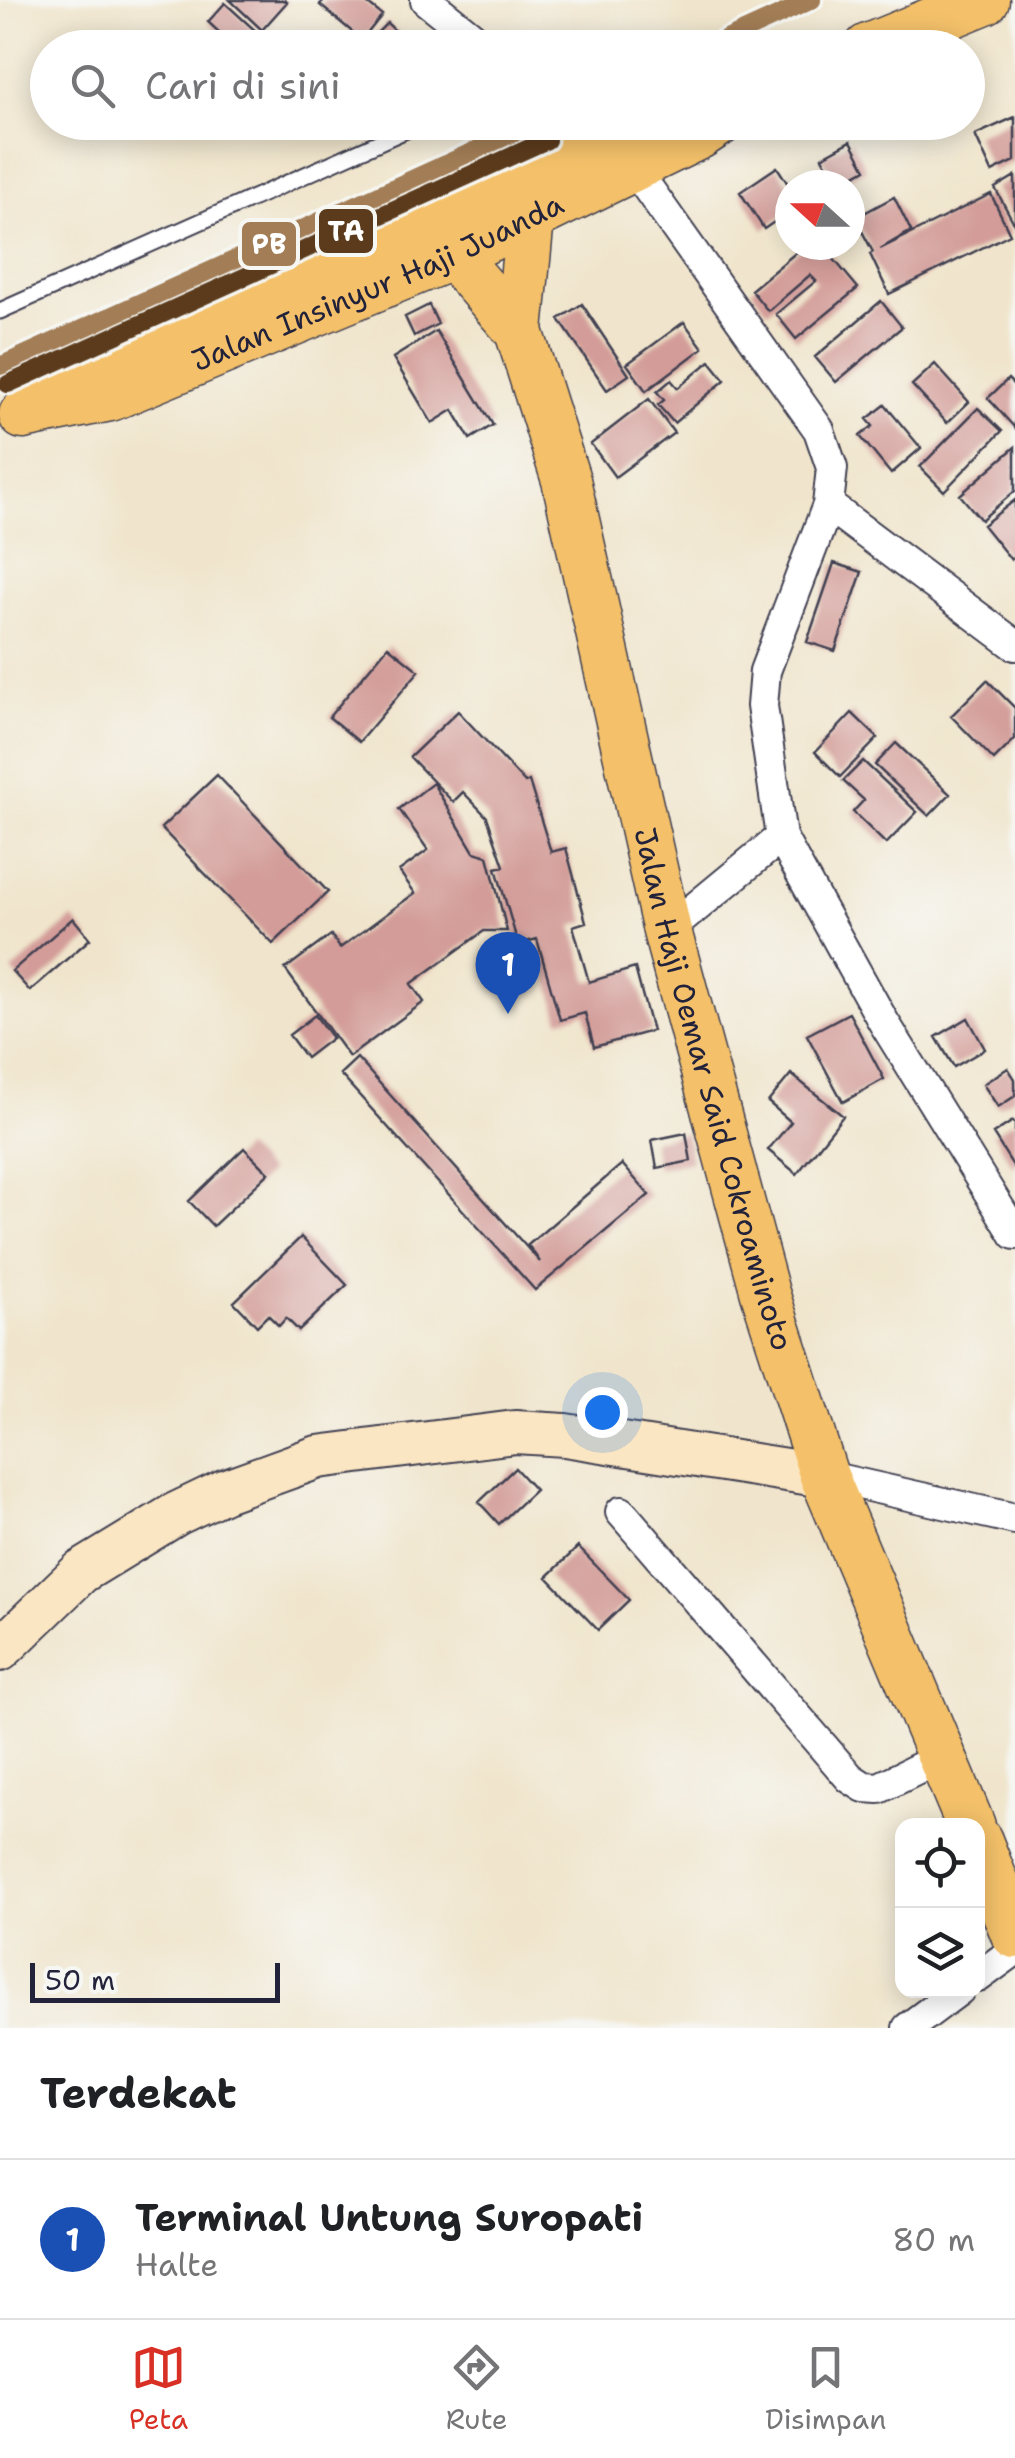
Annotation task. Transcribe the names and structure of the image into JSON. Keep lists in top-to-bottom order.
{
  "streets": {
    "highway": ["Jalan Insinyur Haji Juanda", "Jalan Haji Oemar Said Cokroaminoto"]
  },
  "lines": ["transit line PB", "transit line TA"],
  "scale_bar": "50 m",
  "north": "left",
  "page": {
    "search": "Cari di sini",
    "pins": "1",
    "scale": "50 m",
    "heading": "Terdekat",
    "list": [
      {
        "mark": "1",
        "name": "Terminal Untung Suropati",
        "note": "Halte",
        "value": "80 m"
      }
    ],
    "nav": ["Peta", "Rute", "Disimpan"]
  }
}
